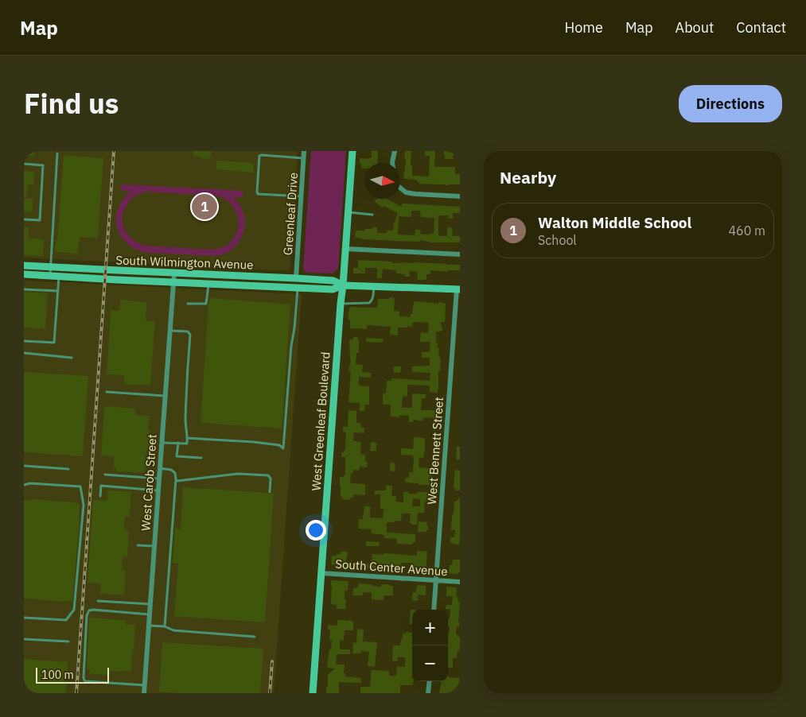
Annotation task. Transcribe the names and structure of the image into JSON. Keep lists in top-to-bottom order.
{
  "streets": {
    "main road": ["South Wilmington Avenue", "West Greenleaf Boulevard"],
    "street": [
      "Greenleaf Drive",
      "West Bennett Street",
      "West Carob Street",
      "South Center Avenue"
    ]
  },
  "crossings": [
    ["Greenleaf Drive", "South Wilmington Avenue"],
    ["South Wilmington Avenue", "West Greenleaf Boulevard"],
    ["South Wilmington Avenue", "West Bennett Street"],
    ["South Wilmington Avenue", "West Carob Street"],
    ["West Greenleaf Boulevard", "South Center Avenue"],
    ["West Bennett Street", "South Center Avenue"]
  ],
  "scale_bar": "100 m",
  "north": "right",
  "page": {
    "header": "Map",
    "nav": [
      "Home",
      "Map",
      "About",
      "Contact"
    ],
    "title": "Find us",
    "buttons": "Directions",
    "heading": "Nearby",
    "pins": "1",
    "list": [
      {
        "mark": "1",
        "name": "Walton Middle School",
        "note": "School",
        "value": "460 m"
      }
    ],
    "map_buttons": ["+", "−"],
    "scale": "100 m"
  }
}
